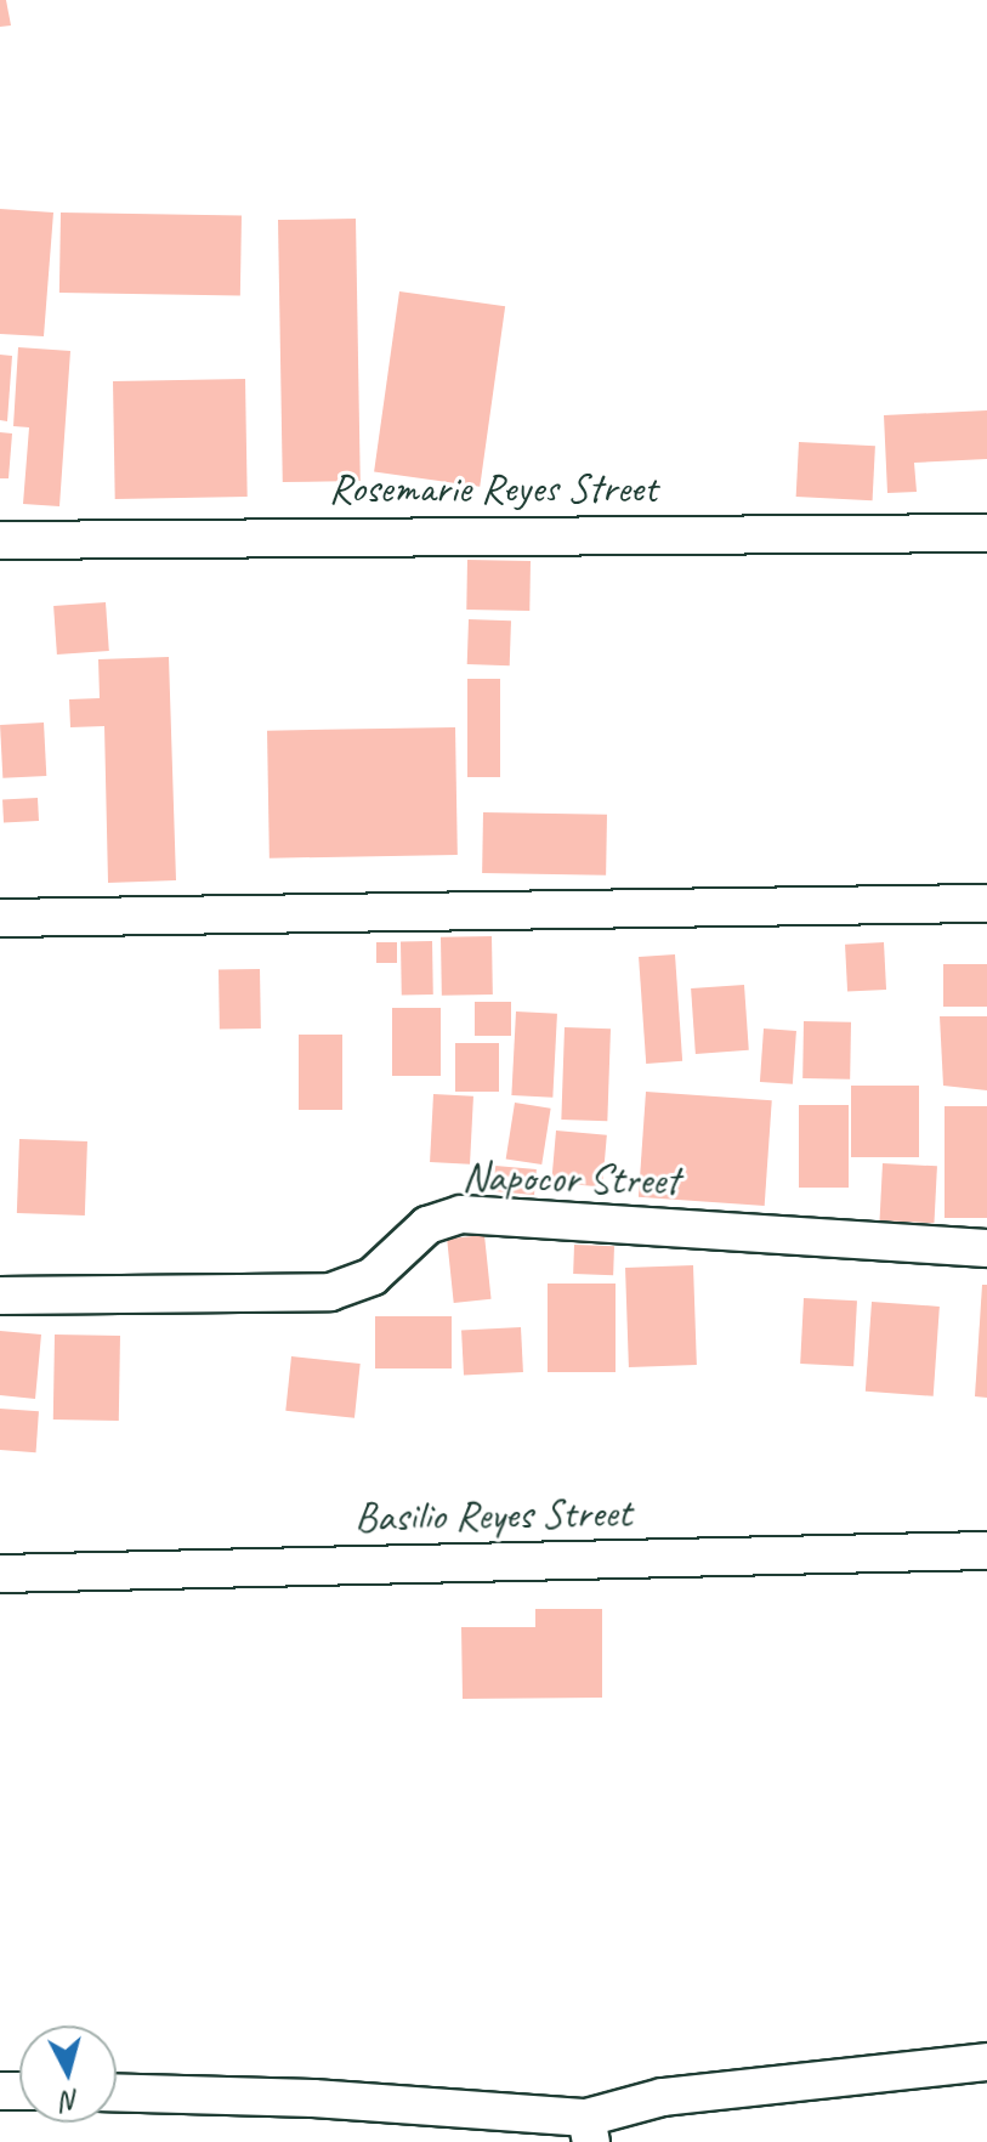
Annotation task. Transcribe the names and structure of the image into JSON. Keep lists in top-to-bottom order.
{
  "streets": {
    "street": ["Rosemarie Reyes Street", "Napocor Street", "Basilio Reyes Street"]
  },
  "north": "bottom"
}
